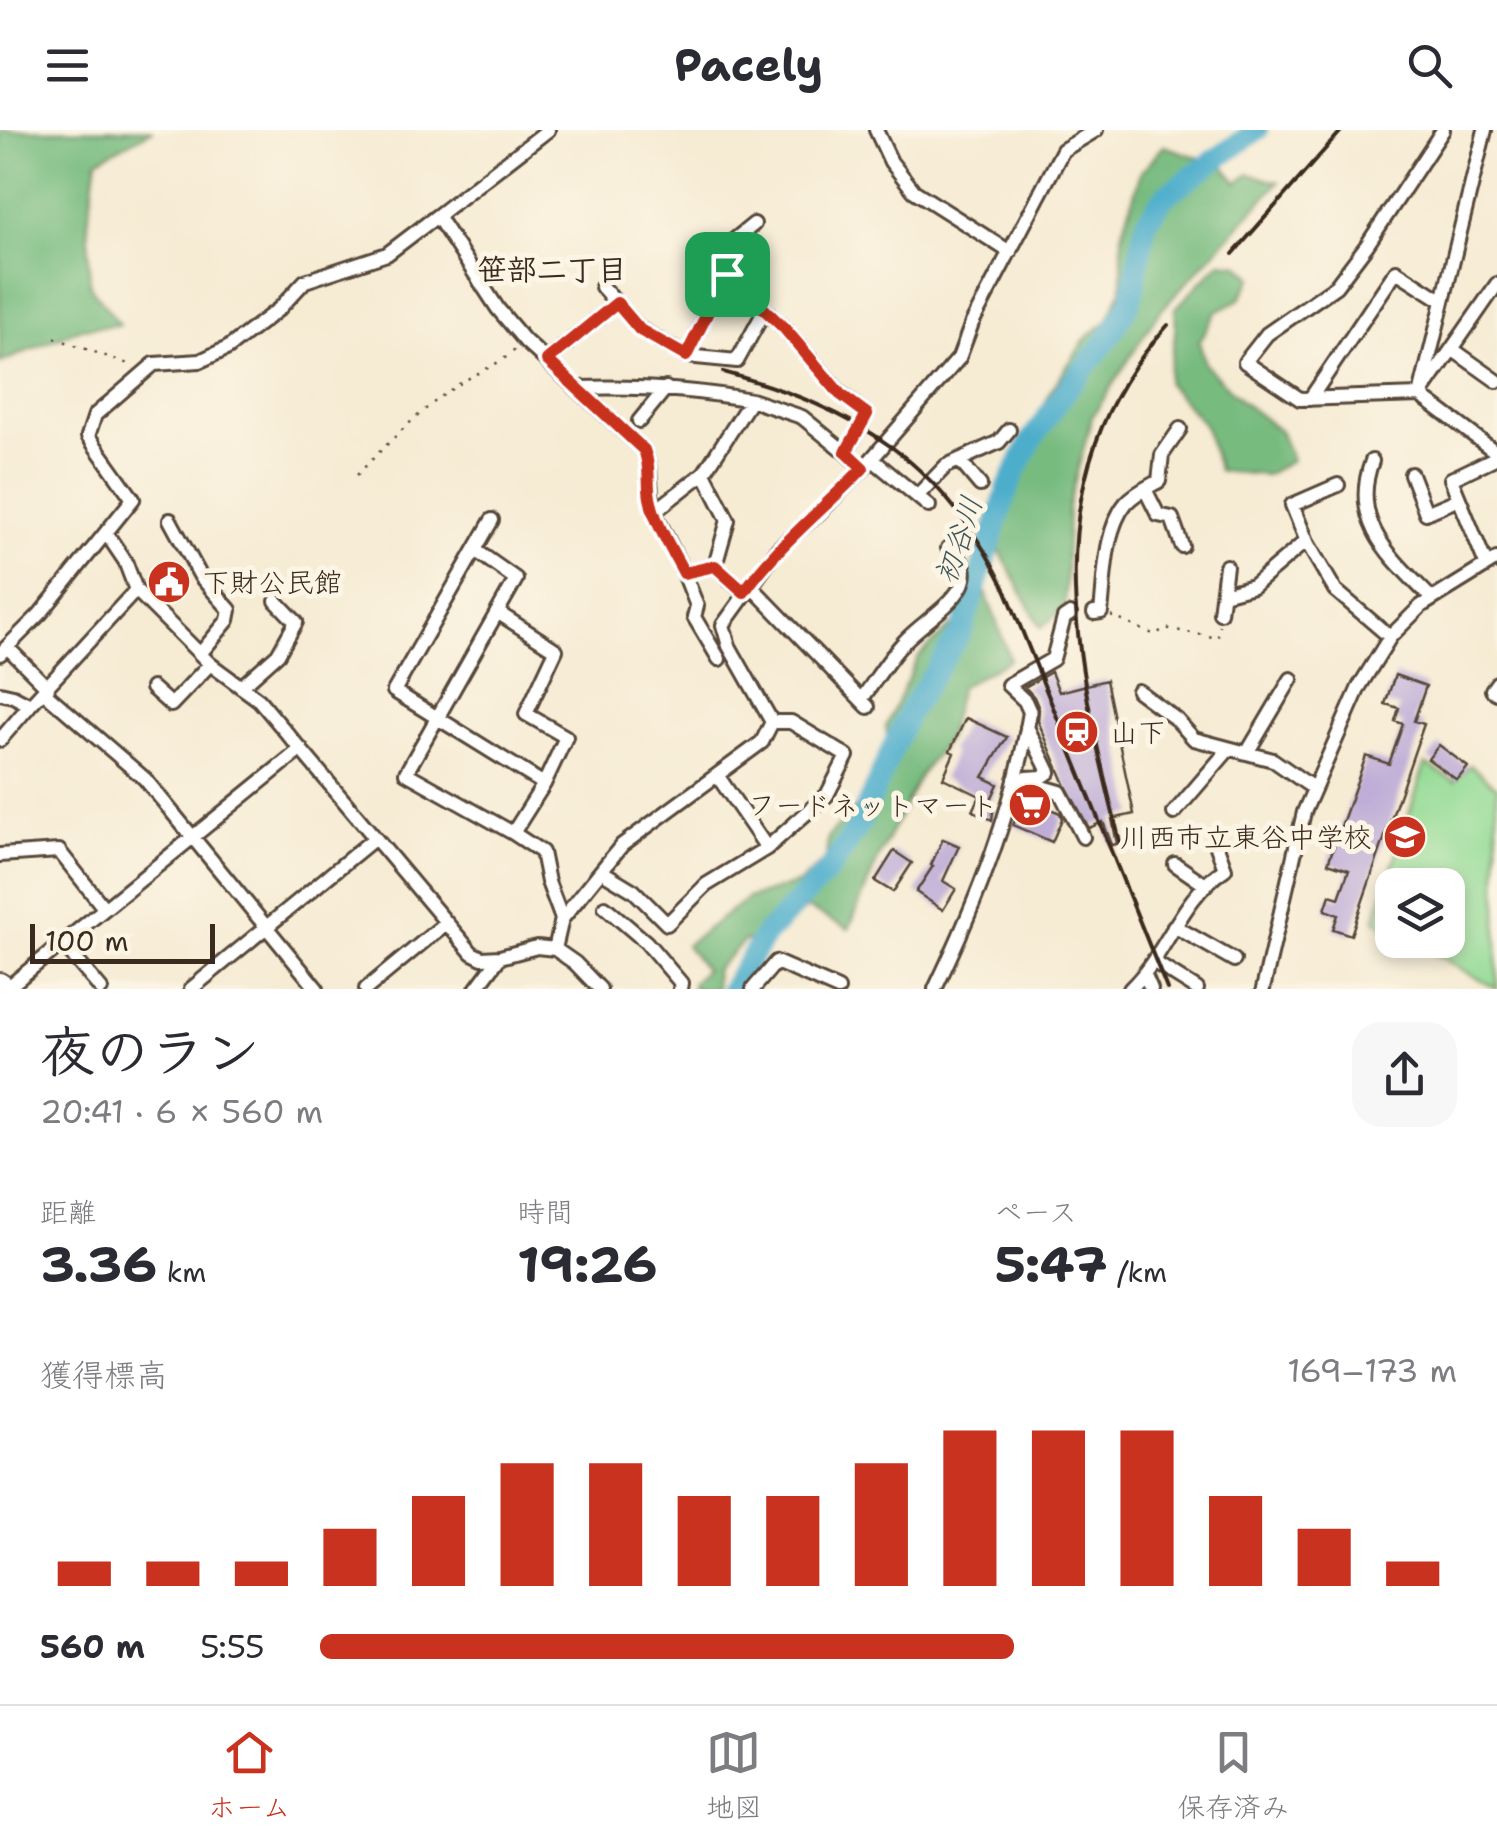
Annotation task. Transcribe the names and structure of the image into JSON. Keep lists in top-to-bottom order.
{
  "districts": ["笹部二丁目"],
  "water": ["初谷川"],
  "places": {
    "public building": ["下財公民館"],
    "station": ["山下"],
    "supermarket": ["フードネットマート"],
    "school or university": ["川西市立東谷中学校"]
  },
  "scale_bar": "100 m",
  "page": {
    "header": "Pacely",
    "scale": "100 m",
    "heading": ["夜のラン", "20:41 · 6 × 560 m"],
    "stats": [
      ["距離", "3.36 km"],
      ["時間", "19:26"],
      ["ペース", "5:47 /km"]
    ],
    "chart": ["獲得標高", "169–173 m"],
    "list": [
      {
        "name": "560 m",
        "note": "5:55"
      }
    ],
    "tabs": ["ホーム", "地図", "保存済み"]
  }
}
